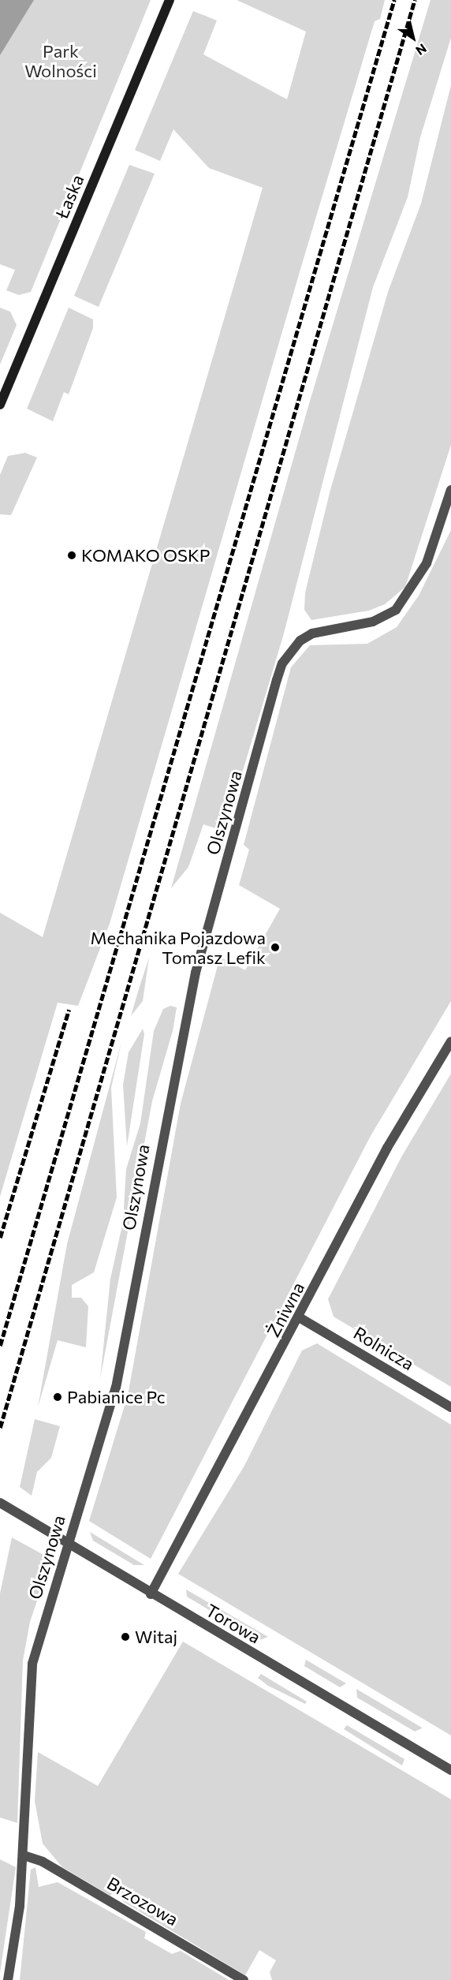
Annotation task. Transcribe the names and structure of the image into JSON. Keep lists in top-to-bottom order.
{
  "streets": {
    "main road": ["Łaska"],
    "street": [
      "Olszynowa",
      "Żniwna",
      "Rolnicza",
      "Torowa",
      "Brzozowa"
    ]
  },
  "crossings": [
    ["Olszynowa", "Torowa"],
    ["Olszynowa", "Brzozowa"],
    ["Żniwna", "Rolnicza"],
    ["Żniwna", "Torowa"]
  ],
  "parks": ["Park Wolności"],
  "places": [
    "KOMAKO OSKP",
    "Mechanika Pojazdowa Tomasz Lefik",
    "Pabianice Pc",
    "Witaj"
  ],
  "north": "bottom right"
}
